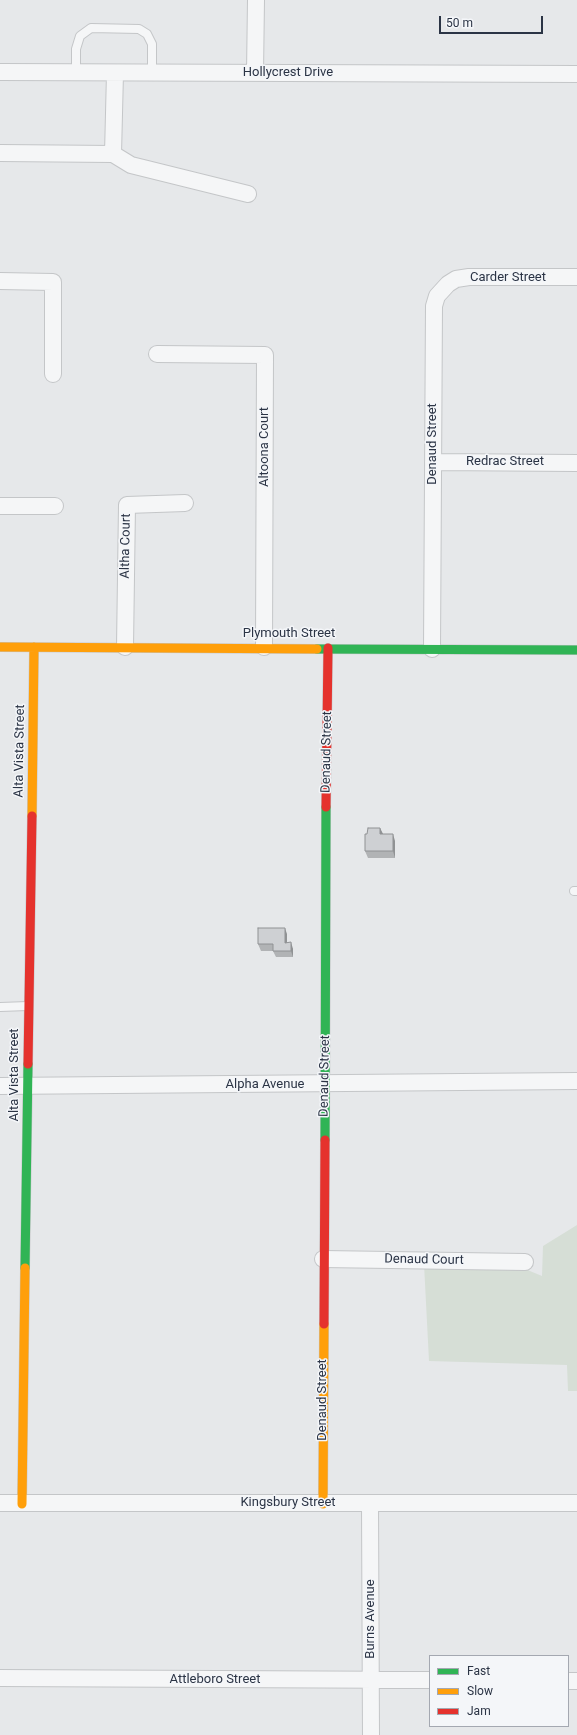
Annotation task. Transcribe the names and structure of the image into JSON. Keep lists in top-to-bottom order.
{
  "streets": {
    "street": [
      "Hollycrest Drive",
      "Carder Street",
      "Denaud Street",
      "Altoona Court",
      "Redrac Street",
      "Altha Court",
      "Plymouth Street",
      "Alta Vista Street",
      "Alpha Avenue",
      "Denaud Court",
      "Kingsbury Street",
      "Burns Avenue",
      "Attleboro Street"
    ]
  },
  "crossings": [
    ["Carder Street", "Denaud Street"],
    ["Denaud Street", "Redrac Street"],
    ["Denaud Street", "Plymouth Street"],
    ["Denaud Street", "Alpha Avenue"],
    ["Denaud Street", "Denaud Court"],
    ["Denaud Street", "Kingsbury Street"],
    ["Altoona Court", "Plymouth Street"],
    ["Altha Court", "Plymouth Street"],
    ["Plymouth Street", "Alta Vista Street"],
    ["Alta Vista Street", "Alpha Avenue"],
    ["Alta Vista Street", "Kingsbury Street"],
    ["Kingsbury Street", "Burns Avenue"],
    ["Burns Avenue", "Attleboro Street"]
  ],
  "legend": ["Fast", "Slow", "Jam"],
  "scale_bar": "50 m"
}
